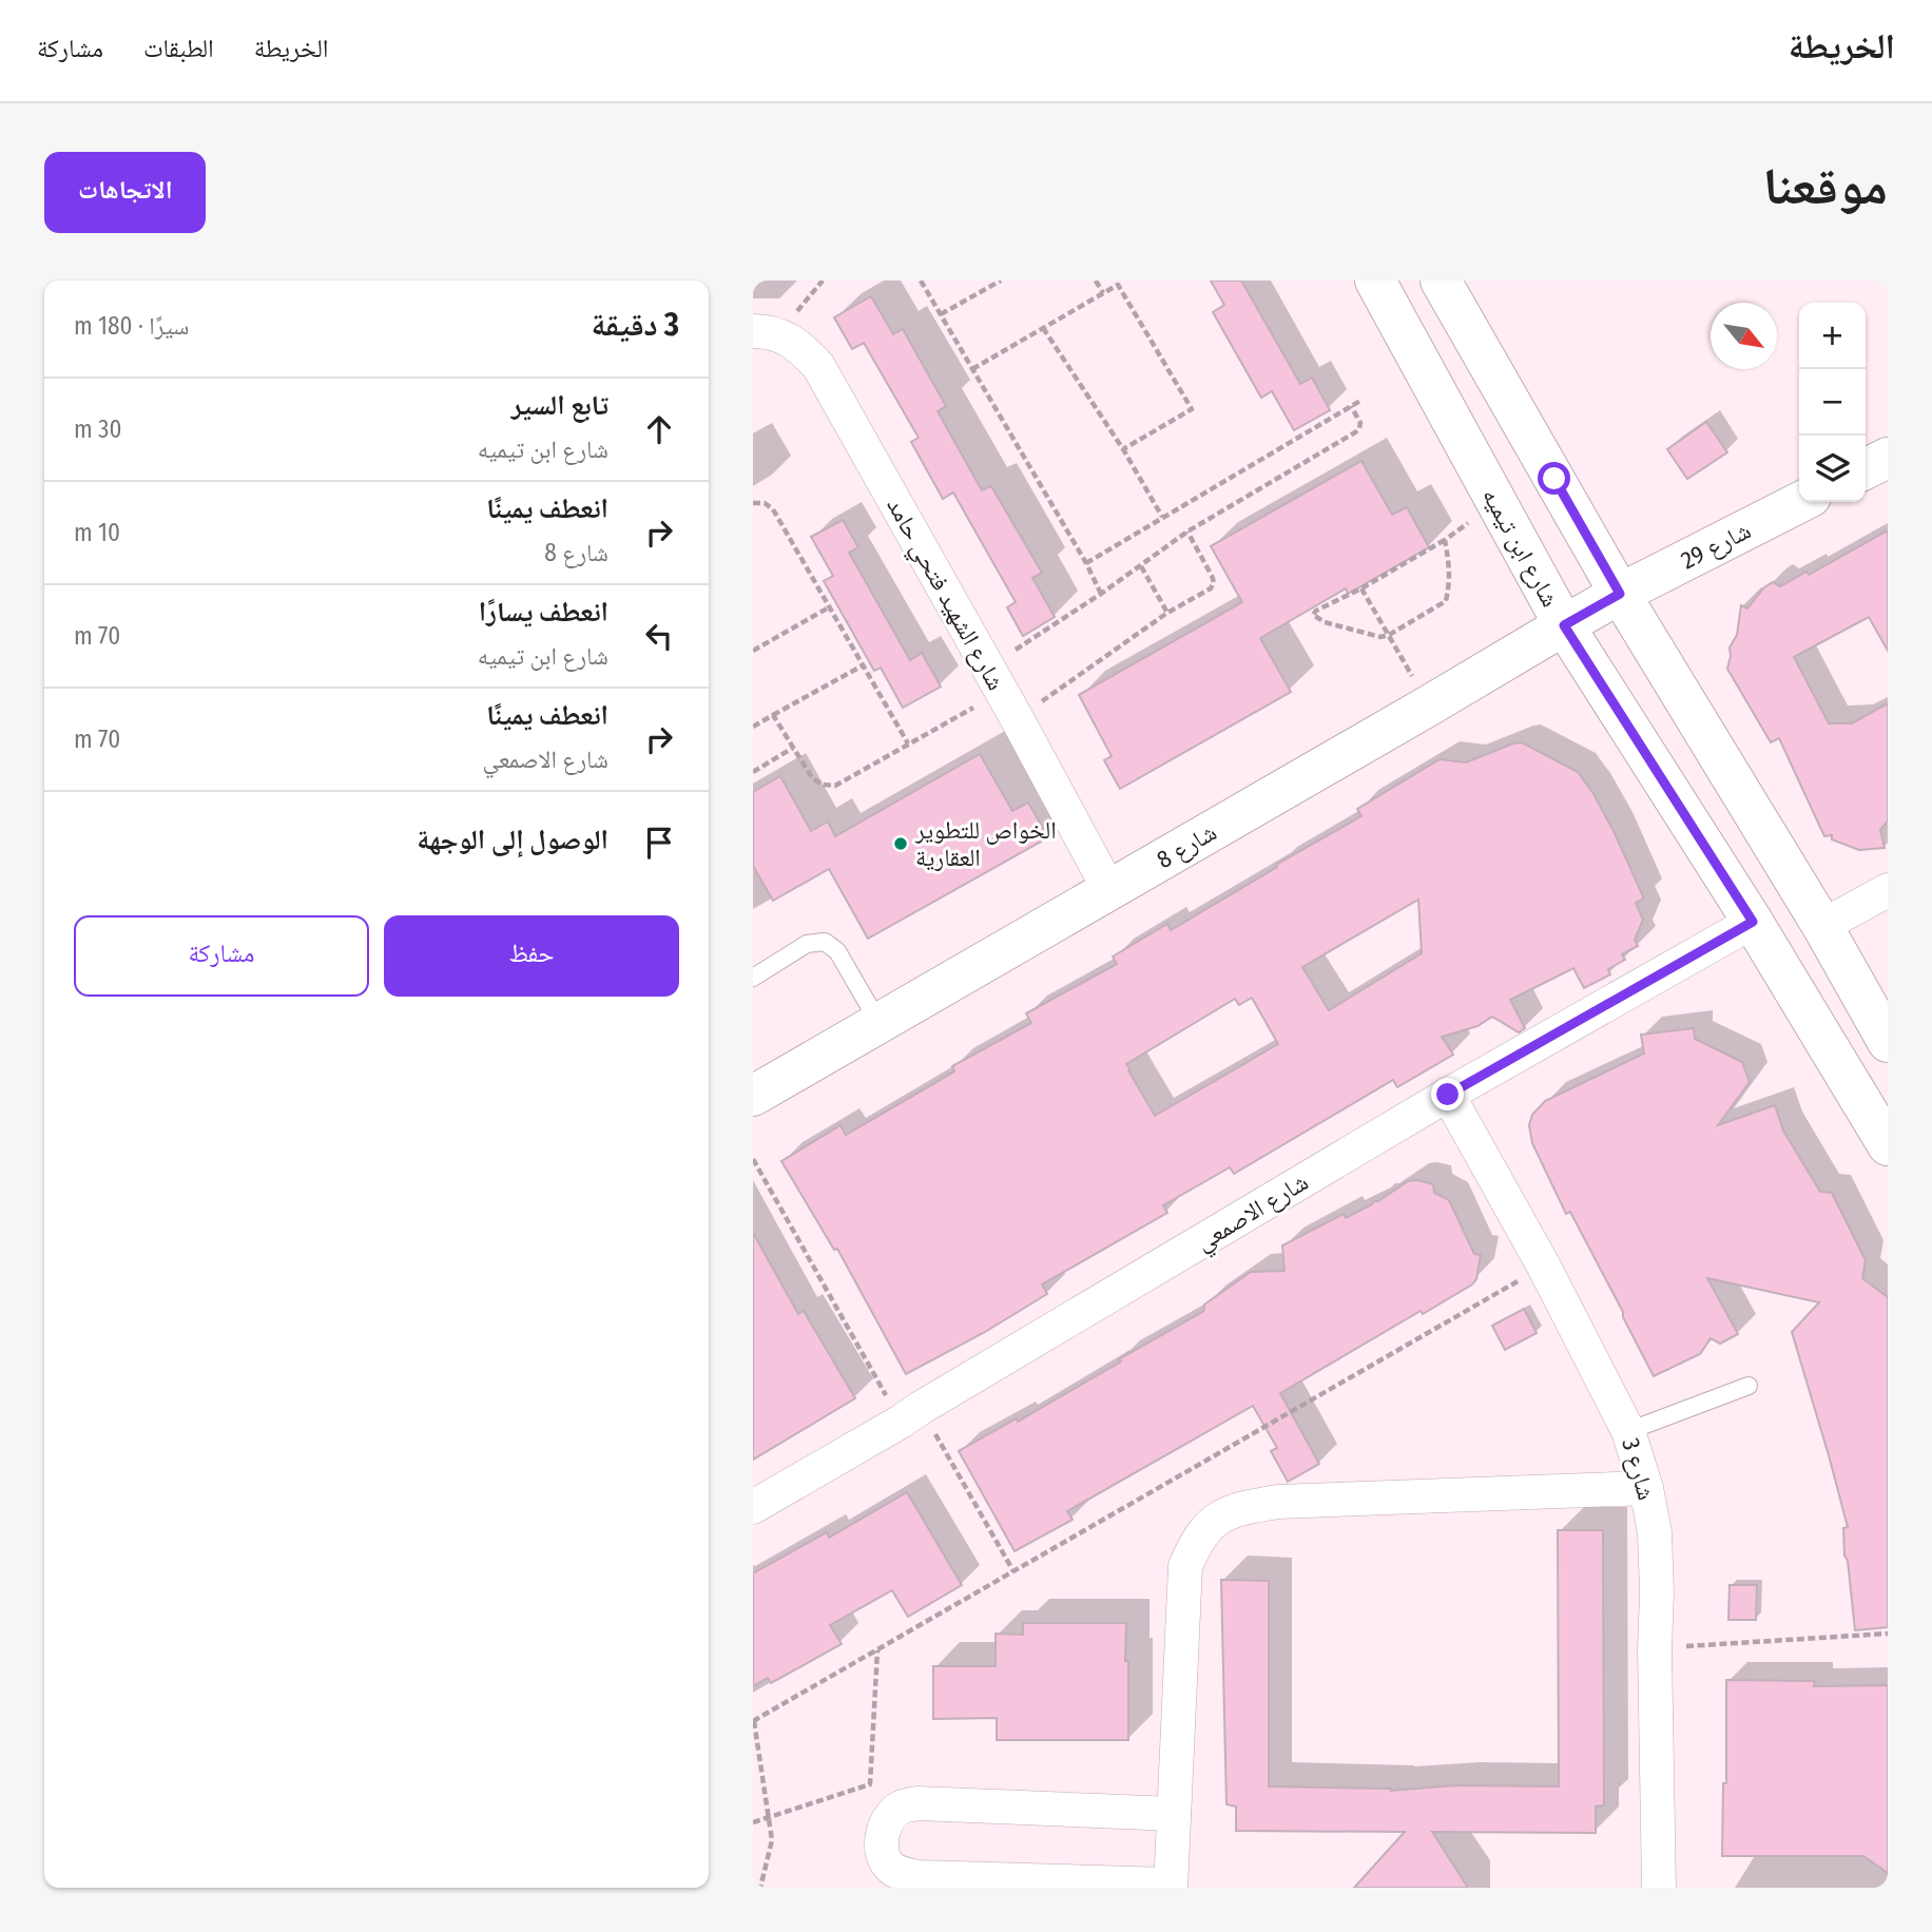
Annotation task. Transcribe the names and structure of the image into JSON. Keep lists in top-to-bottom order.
{
  "streets": {
    "street": [
      "شارع 29",
      "شارع ابن تيميه",
      "شارع الشهيد فتحي حامد",
      "شارع 8",
      "شارع الاصمعي",
      "شارع 3"
    ]
  },
  "crossings": [
    ["شارع 29", "شارع 8"],
    ["شارع ابن تيميه", "شارع 8"],
    ["شارع ابن تيميه", "شارع الاصمعي"],
    ["شارع الشهيد فتحي حامد", "شارع 8"],
    ["شارع الاصمعي", "شارع 3"]
  ],
  "places": ["الخواص للتطوير العقارية"],
  "north": "bottom right",
  "page": {
    "header": "الخريطة",
    "nav": ["الخريطة", "الطبقات", "مشاركة"],
    "title": "موقعنا",
    "buttons": [
      "الاتجاهات",
      ["حفظ", "مشاركة"]
    ],
    "heading": ["3 دقيقة", "سيرًا · 180 m"],
    "map_buttons": ["+", "−"],
    "list": [
      ["تابع السير", "شارع ابن تيميه", "30 m"],
      ["انعطف يمينًا", "شارع 8", "10 m"],
      ["انعطف يسارًا", "شارع ابن تيميه", "70 m"],
      ["انعطف يمينًا", "شارع الاصمعي", "70 m"],
      "الوصول إلى الوجهة"
    ]
  }
}
